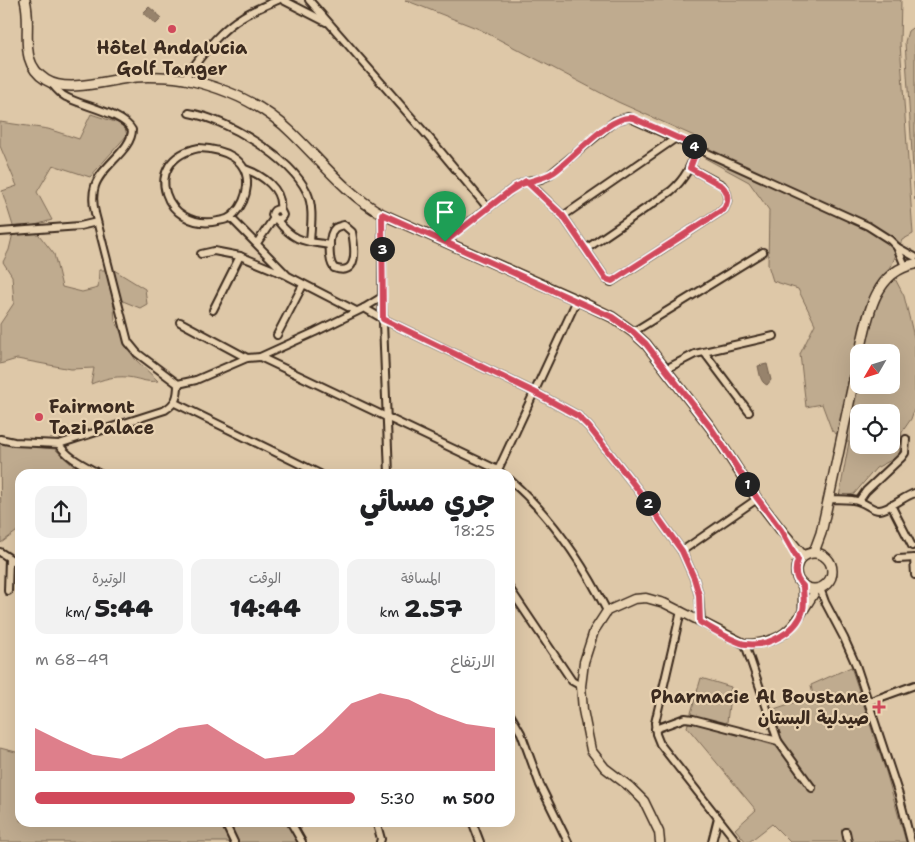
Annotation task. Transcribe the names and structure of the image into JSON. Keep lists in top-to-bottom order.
{
  "places": {
    "other": ["Hôtel Andalucia Golf Tanger", "Fairmont Tazi Palace"],
    "health": ["Pharmacie Al Boustane صيدلية البستان"]
  },
  "north": "bottom left",
  "page": {
    "pins": [
      "4",
      "3",
      "1",
      "2"
    ],
    "heading": ["جري مسائي", "18:25"],
    "stats": [
      ["المسافة", "2.57 km"],
      ["الوقت", "14:44"],
      ["الوتيرة", "5:44 /km"]
    ],
    "chart": ["الارتفاع", "49–68 m"],
    "list": [
      {
        "name": "500 m",
        "note": "5:30"
      }
    ]
  }
}
